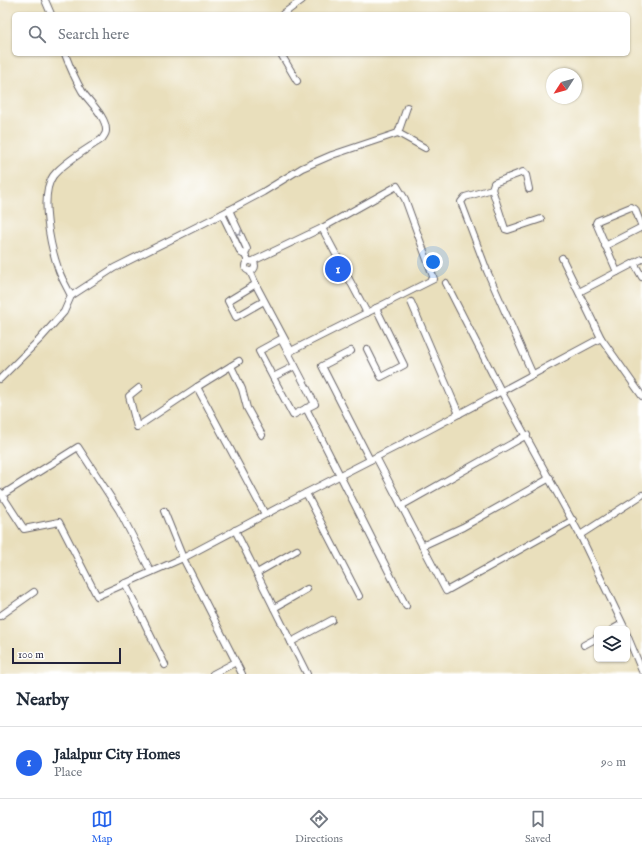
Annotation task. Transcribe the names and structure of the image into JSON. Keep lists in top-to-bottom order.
{
  "scale_bar": "100 m",
  "north": "bottom left",
  "page": {
    "search": "Search here",
    "pins": "1",
    "scale": "100 m",
    "heading": "Nearby",
    "list": [
      {
        "mark": "1",
        "name": "Jalalpur City Homes",
        "note": "Place",
        "value": "90 m"
      }
    ],
    "nav": ["Map", "Directions", "Saved"]
  }
}
